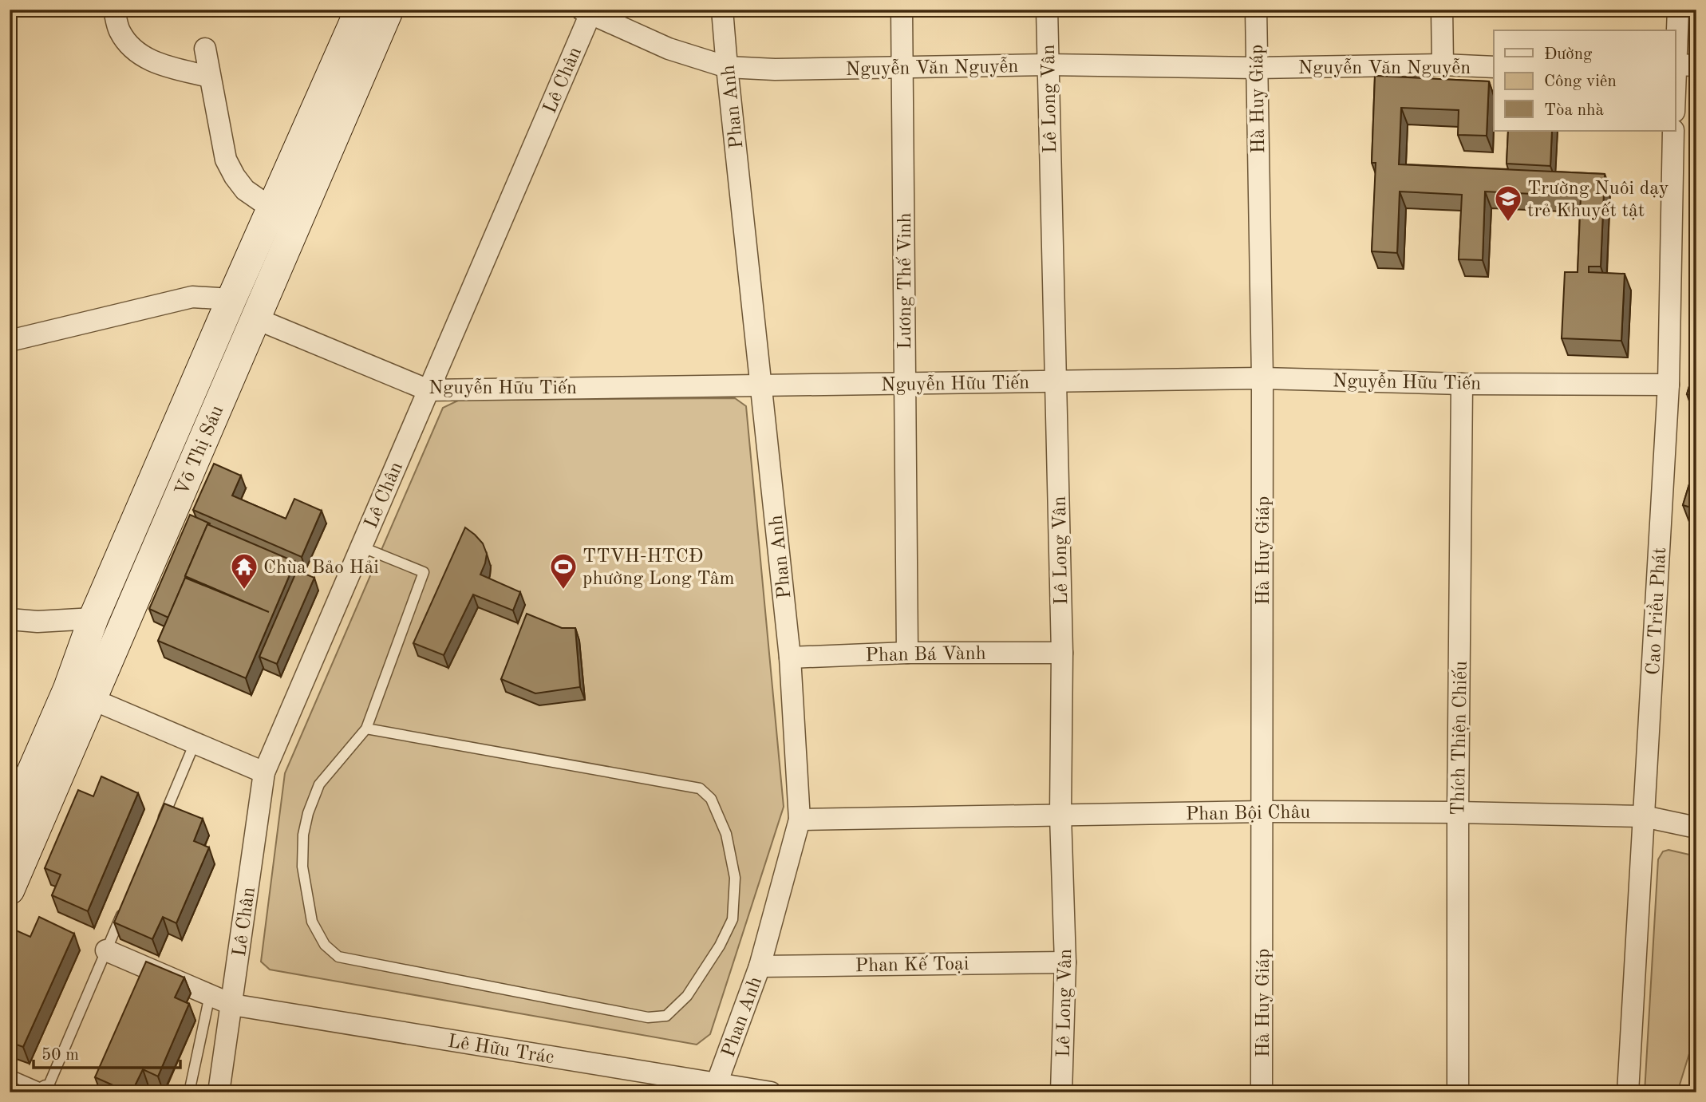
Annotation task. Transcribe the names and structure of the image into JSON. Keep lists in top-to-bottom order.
{
  "streets": {
    "main road": ["Võ Thị Sáu"],
    "street": [
      "Nguyễn Văn Nguyễn",
      "Lê Chân",
      "Lê Long Vân",
      "Hà Huy Giáp",
      "Phan Anh",
      "Lương Thế Vinh",
      "Nguyễn Hữu Tiến",
      "Cao Triều Phát",
      "Phan Bá Vành",
      "Thích Thiện Chiếu",
      "Phan Bội Châu",
      "Phan Kế Toại",
      "Lê Hữu Trác"
    ]
  },
  "crossings": [
    ["Nguyễn Văn Nguyễn", "Lê Chân"],
    ["Nguyễn Văn Nguyễn", "Lê Long Vân"],
    ["Nguyễn Văn Nguyễn", "Hà Huy Giáp"],
    ["Nguyễn Văn Nguyễn", "Phan Anh"],
    ["Nguyễn Văn Nguyễn", "Lương Thế Vinh"],
    ["Lê Chân", "Nguyễn Hữu Tiến"],
    ["Lê Chân", "Lê Hữu Trác"],
    ["Lê Long Vân", "Nguyễn Hữu Tiến"],
    ["Lê Long Vân", "Phan Bá Vành"],
    ["Lê Long Vân", "Phan Bội Châu"],
    ["Lê Long Vân", "Phan Kế Toại"],
    ["Hà Huy Giáp", "Nguyễn Hữu Tiến"],
    ["Hà Huy Giáp", "Phan Bội Châu"],
    ["Phan Anh", "Nguyễn Hữu Tiến"],
    ["Phan Anh", "Phan Bá Vành"],
    ["Phan Anh", "Phan Bội Châu"],
    ["Phan Anh", "Phan Kế Toại"],
    ["Phan Anh", "Lê Hữu Trác"],
    ["Lương Thế Vinh", "Nguyễn Hữu Tiến"],
    ["Lương Thế Vinh", "Phan Bá Vành"],
    ["Nguyễn Hữu Tiến", "Võ Thị Sáu"],
    ["Nguyễn Hữu Tiến", "Cao Triều Phát"],
    ["Nguyễn Hữu Tiến", "Thích Thiện Chiếu"],
    ["Cao Triều Phát", "Phan Bội Châu"],
    ["Thích Thiện Chiếu", "Phan Bội Châu"]
  ],
  "places": {
    "school or university": ["Trường Nuôi dạy trẻ Khuyết tật"],
    "temple": ["Chùa Bảo Hải"],
    "sports": ["TTVH-HTCĐ phường Long Tâm"]
  },
  "legend": ["Đường", "Công viên", "Tòa nhà"],
  "scale_bar": "50 m"
}
